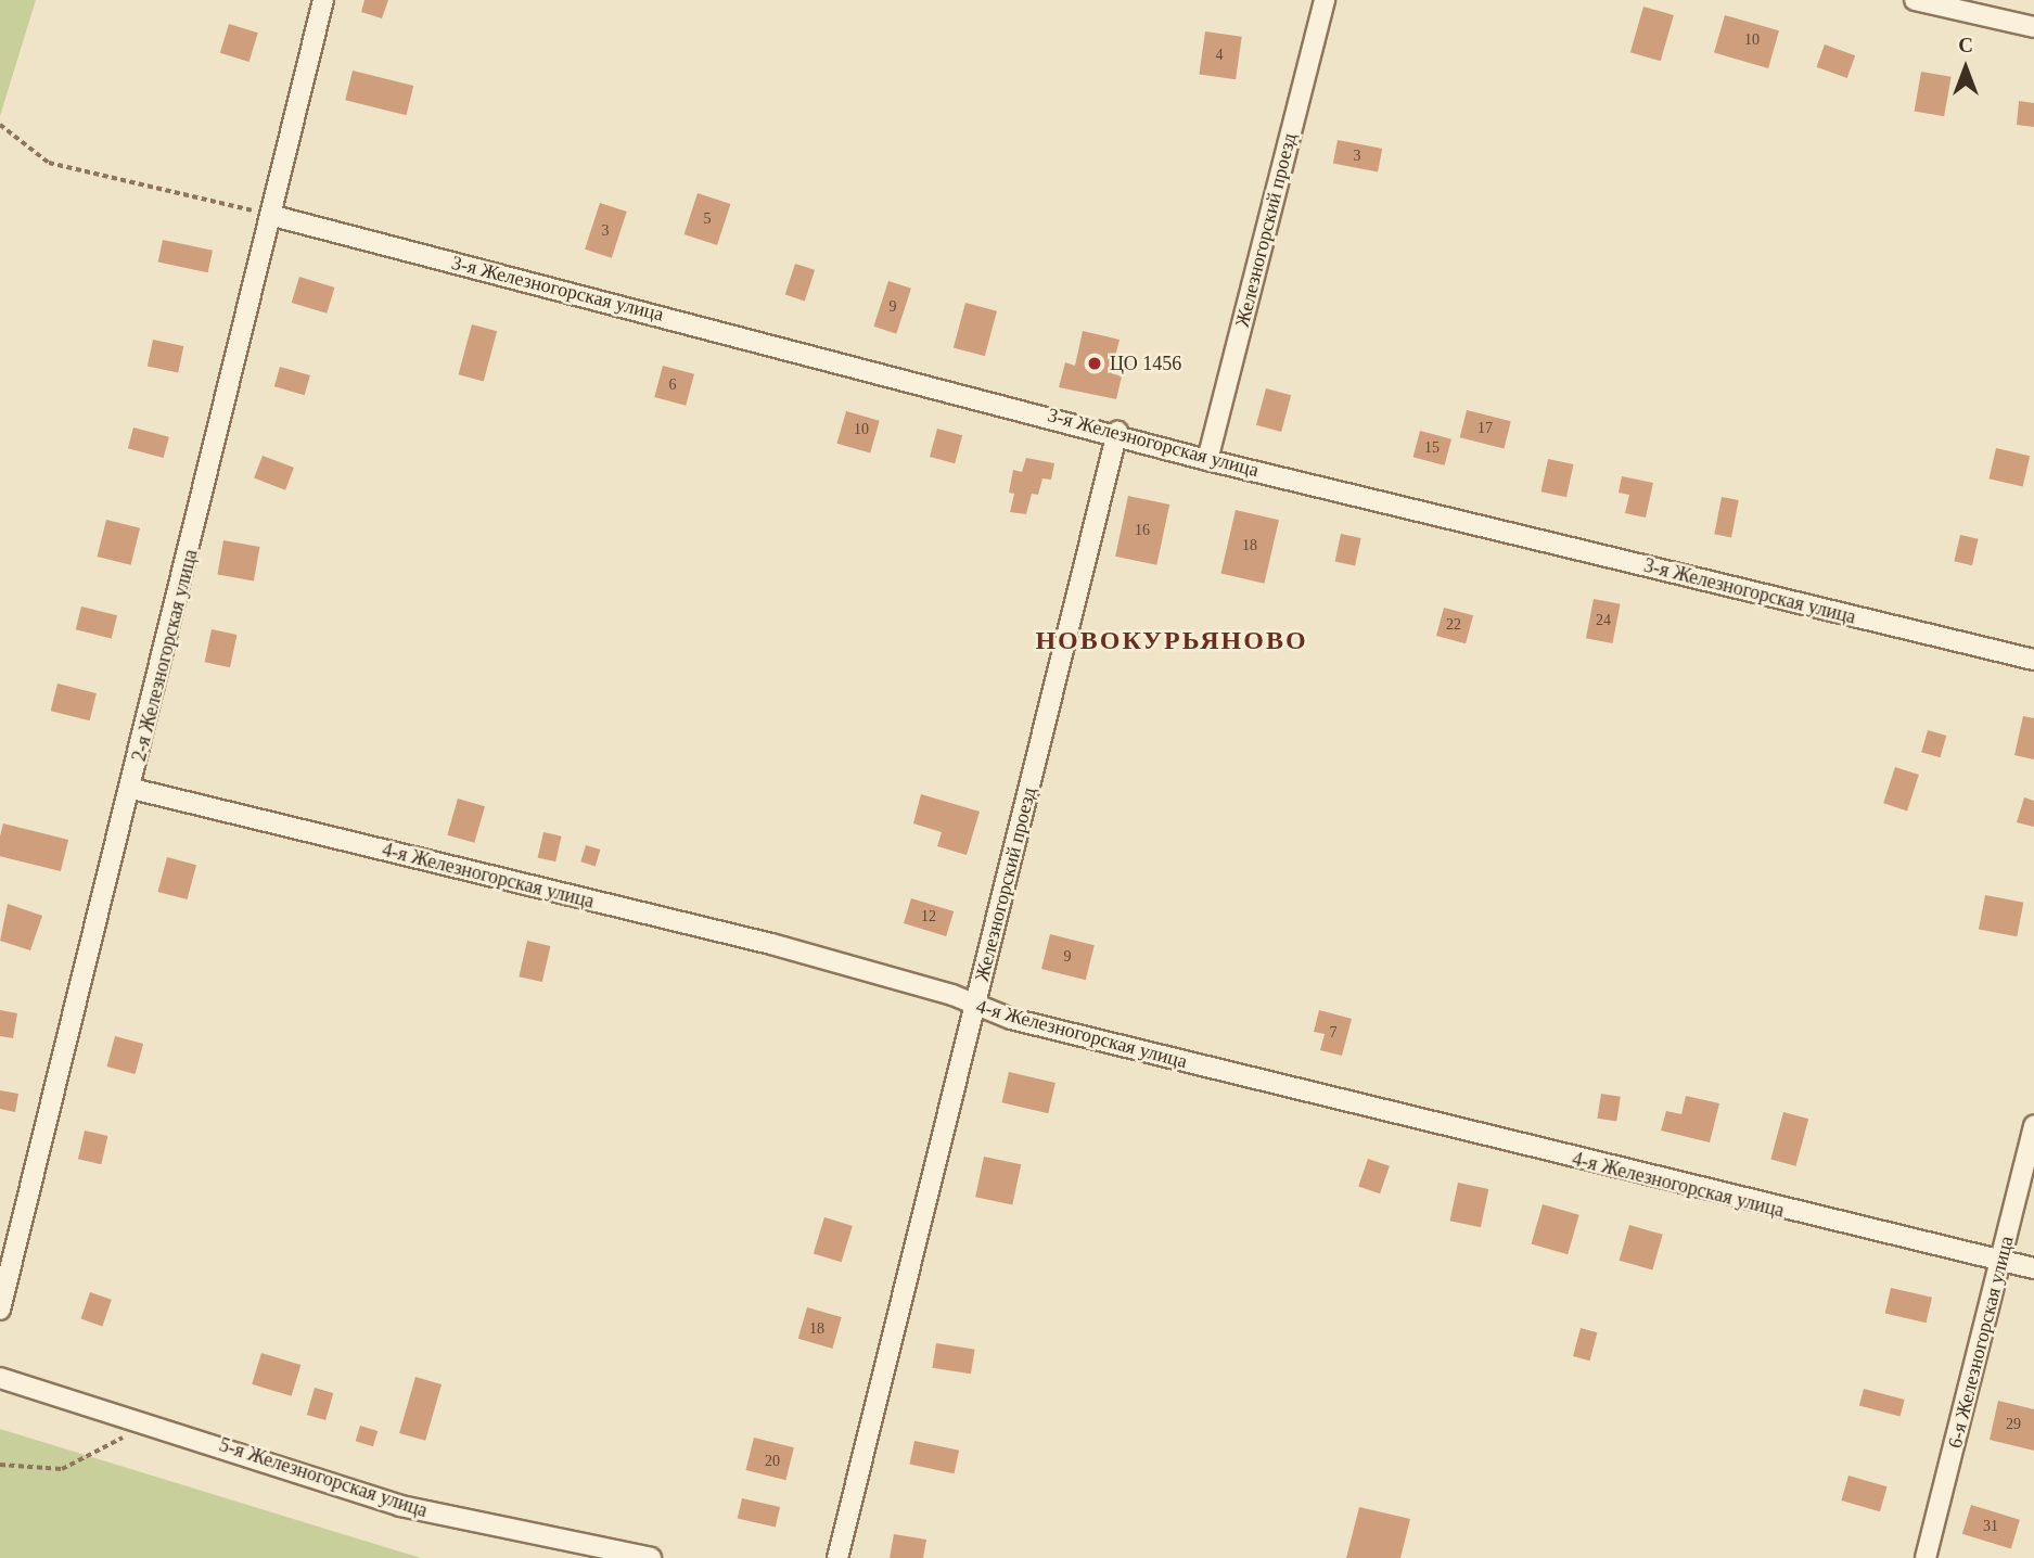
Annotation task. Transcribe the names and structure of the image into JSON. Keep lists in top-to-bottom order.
{
  "streets": {
    "street": [
      "Железногорский проезд",
      "3-я Железногорская улица",
      "2-я Железногорская улица",
      "4-я Железногорская улица",
      "6-я Железногорская улица",
      "5-я Железногорская улица"
    ]
  },
  "crossings": [
    ["Железногорский проезд", "3-я Железногорская улица"],
    ["Железногорский проезд", "4-я Железногорская улица"],
    ["3-я Железногорская улица", "2-я Железногорская улица"],
    ["2-я Железногорская улица", "4-я Железногорская улица"],
    ["4-я Железногорская улица", "6-я Железногорская улица"]
  ],
  "districts": ["НОВОКУРЬЯНОВО"],
  "places": ["ЦО 1456"],
  "house_numbers": [
    "10",
    "4",
    "3",
    "5",
    "3",
    "9",
    "6",
    "17",
    "10",
    "15",
    "16",
    "18",
    "24",
    "22",
    "12",
    "9",
    "7",
    "18",
    "29",
    "20",
    "31"
  ],
  "north": "top"
}
